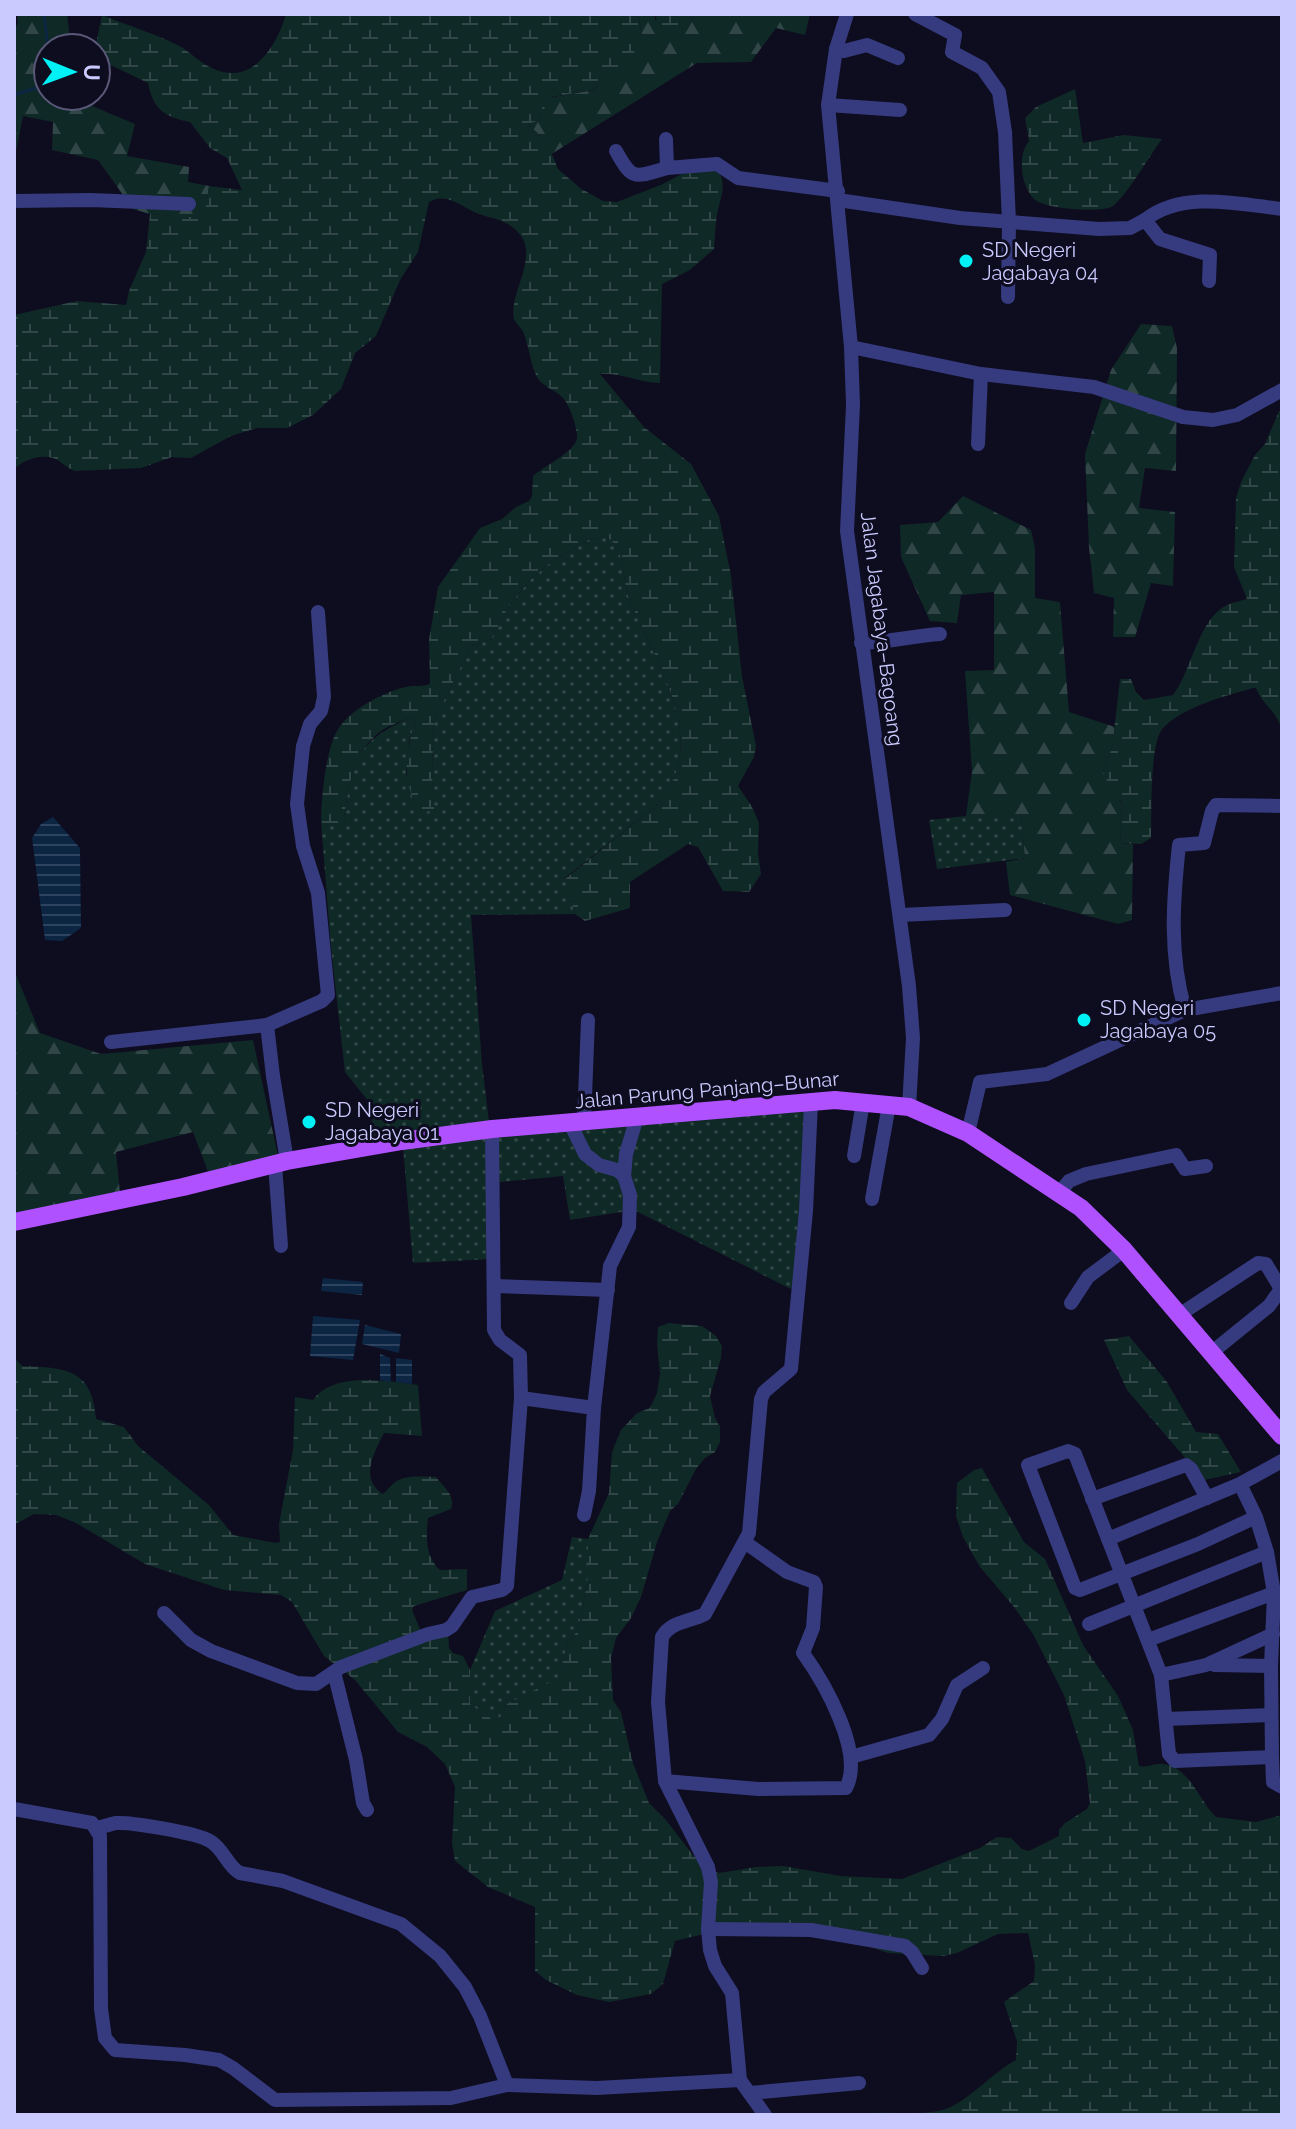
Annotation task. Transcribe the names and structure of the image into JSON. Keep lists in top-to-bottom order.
{
  "streets": {
    "main road": ["Jalan Parung Panjang–Bunar"],
    "street": ["Jalan Jagabaya–Bagoang"]
  },
  "crossings": [
    ["Jalan Jagabaya–Bagoang", "Jalan Parung Panjang–Bunar"]
  ],
  "places": ["SD Negeri Jagabaya 04", "SD Negeri Jagabaya 05", "SD Negeri Jagabaya 01"],
  "north": "right"
}
